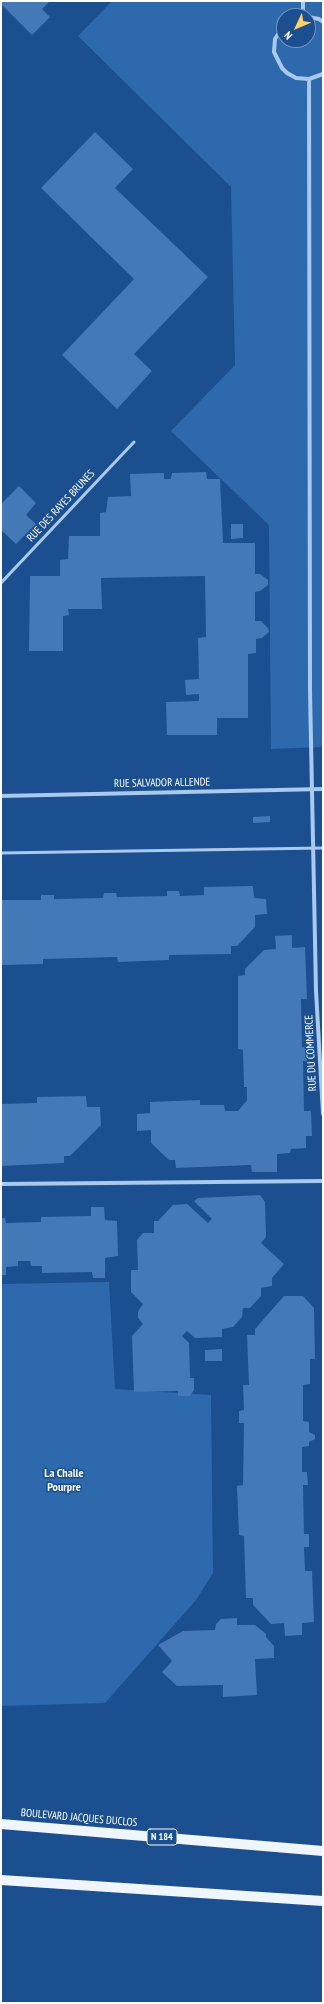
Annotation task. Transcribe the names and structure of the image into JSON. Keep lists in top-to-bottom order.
{
  "streets": {
    "main road": ["BOULEVARD JACQUES DUCLOS", "N 184"],
    "street": ["RUE SALVADOR ALLENDE", "RUE DU COMMERCE"],
    "lane": ["RUE DES RAYES BRUNES"]
  },
  "districts": ["La Challe Pourpre"],
  "north": "bottom left"
}
